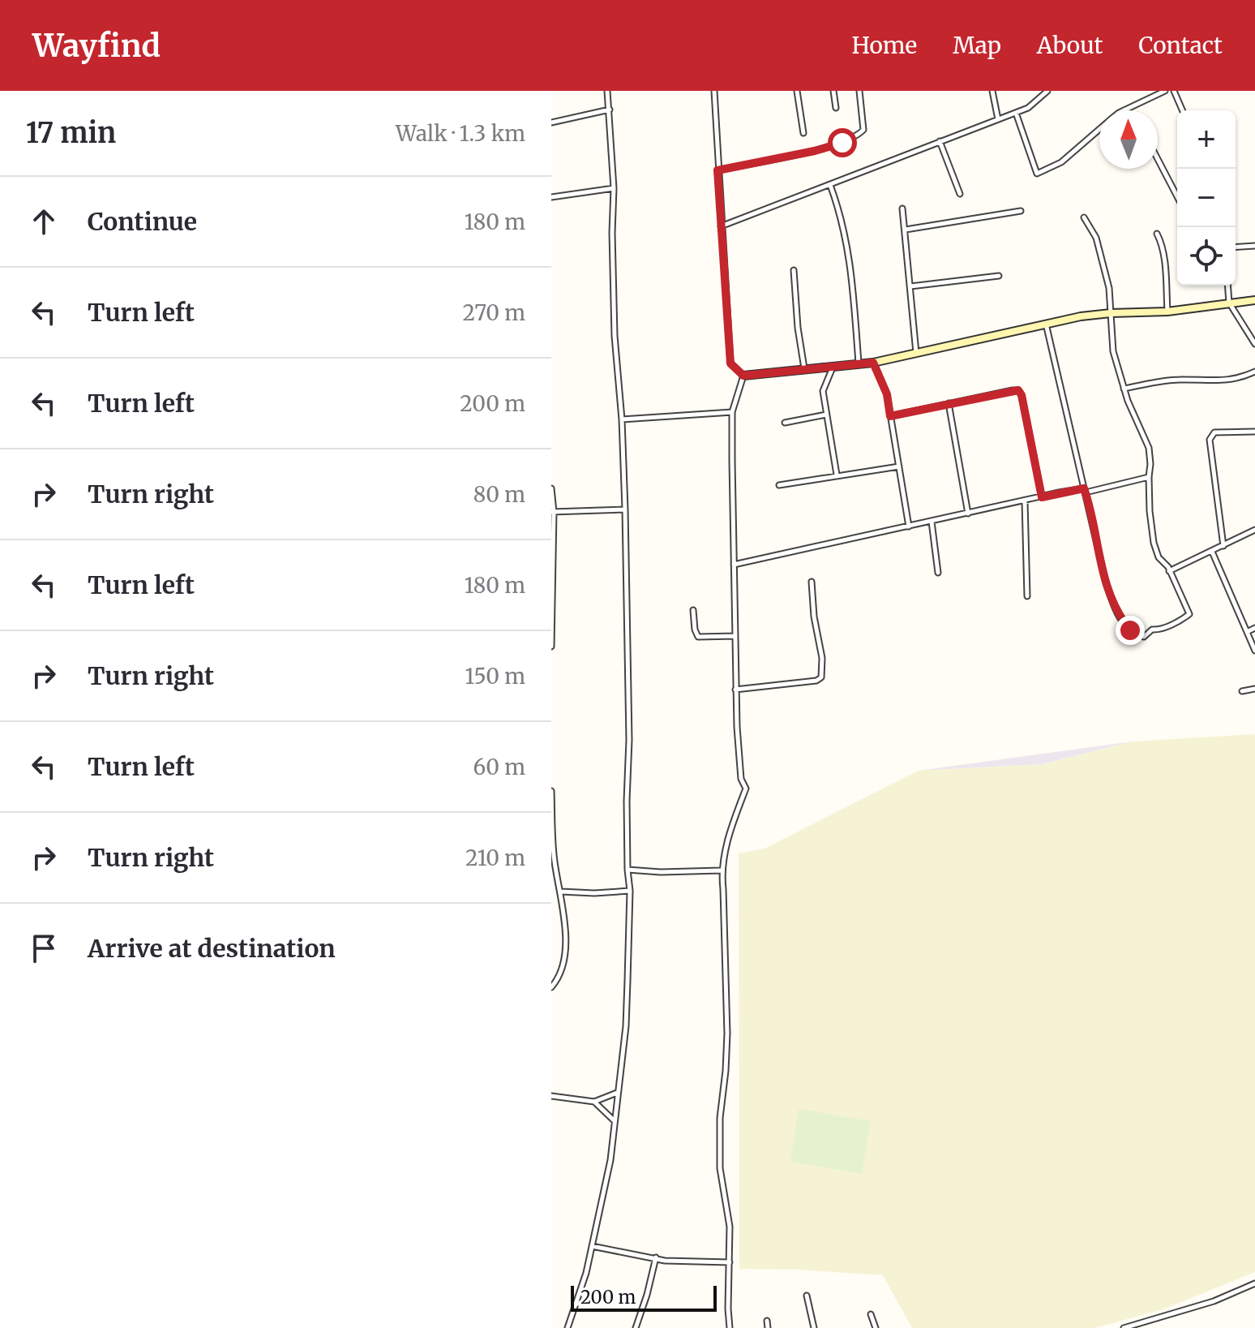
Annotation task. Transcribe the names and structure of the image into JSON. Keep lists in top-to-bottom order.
{
  "scale_bar": "200 m",
  "north": "top",
  "page": {
    "header": "Wayfind",
    "nav": [
      "Home",
      "Map",
      "About",
      "Contact"
    ],
    "heading": ["17 min", "Walk · 1.3 km"],
    "map_buttons": ["+", "−"],
    "list": [
      ["Continue", "180 m"],
      ["Turn left", "270 m"],
      ["Turn left", "200 m"],
      ["Turn right", "80 m"],
      ["Turn left", "180 m"],
      ["Turn right", "150 m"],
      ["Turn left", "60 m"],
      ["Turn right", "210 m"],
      "Arrive at destination"
    ],
    "scale": "200 m"
  }
}
